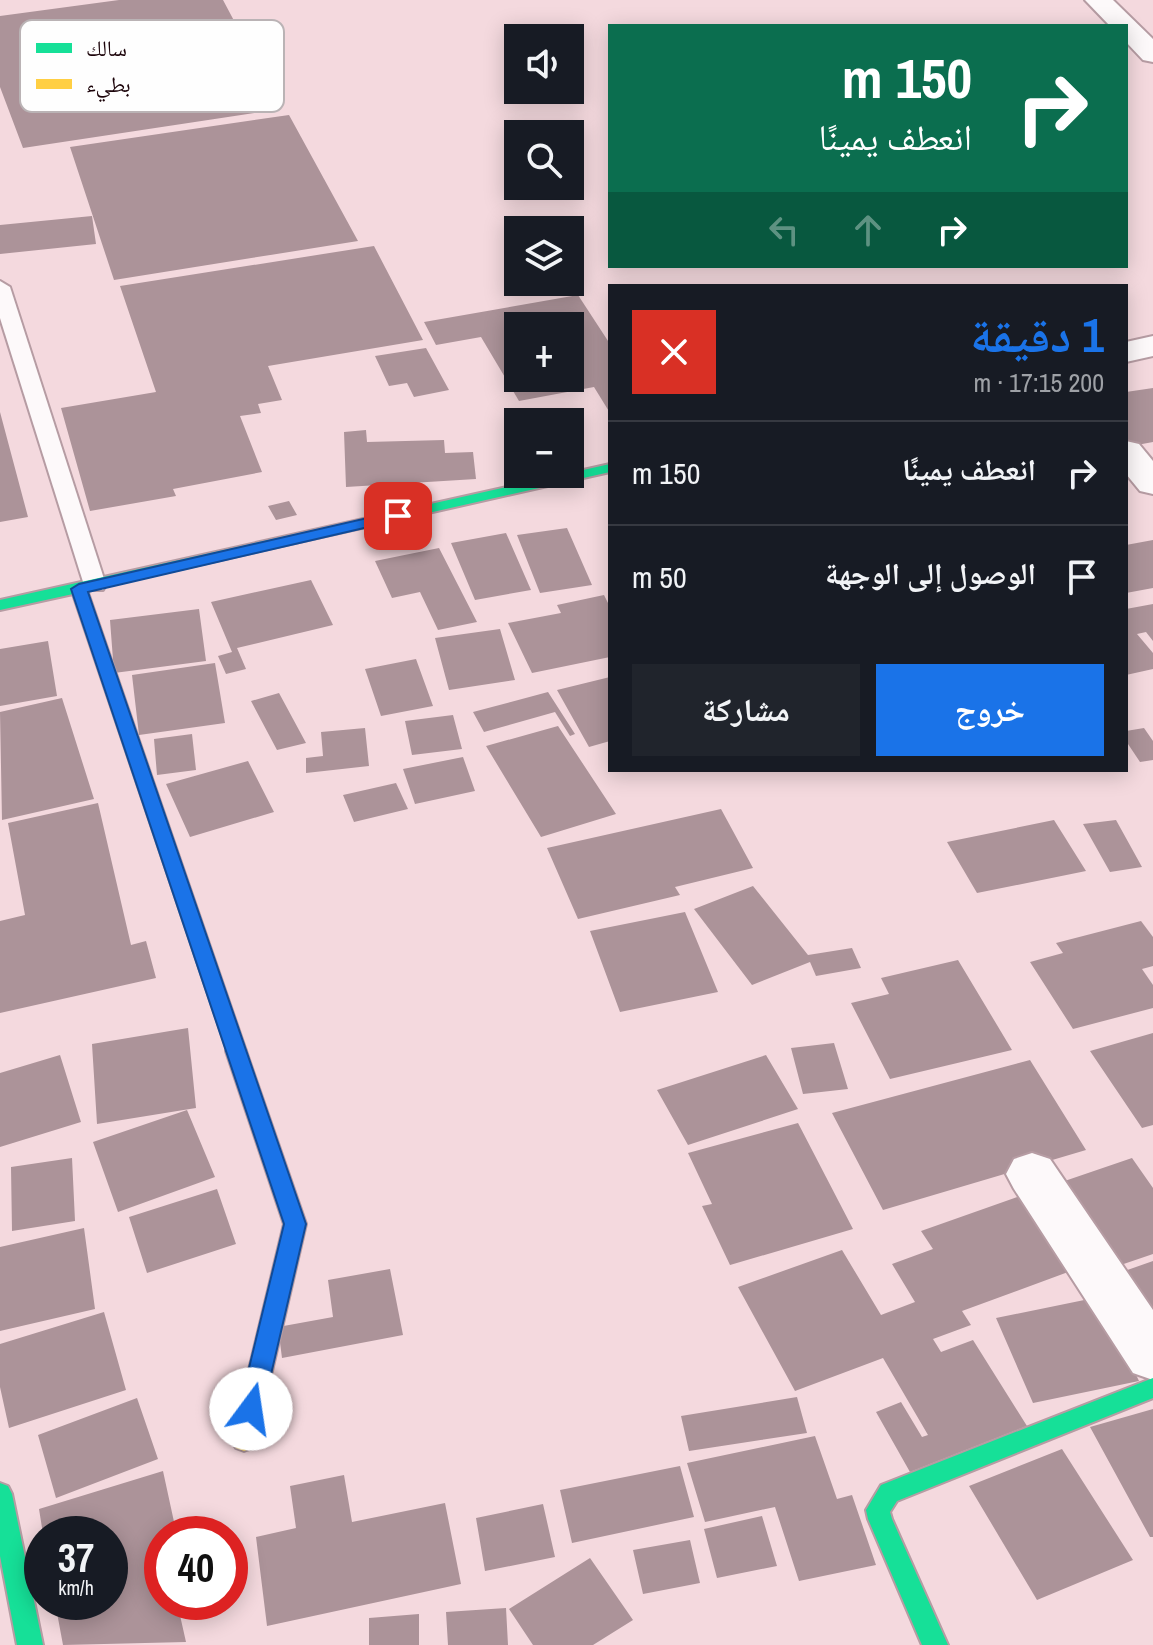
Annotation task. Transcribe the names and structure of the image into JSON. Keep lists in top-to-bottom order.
{
  "legend": ["سالك", "بطيء"],
  "page": {
    "map_buttons": ["+", "−"],
    "turn": ["150 m", "انعطف يمينًا"],
    "heading": ["1 دقيقة", "200 m · 17:15"],
    "list": [
      {
        "name": "انعطف يمينًا",
        "value": "150 m"
      },
      {
        "name": "الوصول إلى الوجهة",
        "value": "50 m"
      }
    ],
    "buttons": ["خروج", "مشاركة"],
    "speed": "37 km/h",
    "limit": "40"
  }
}
